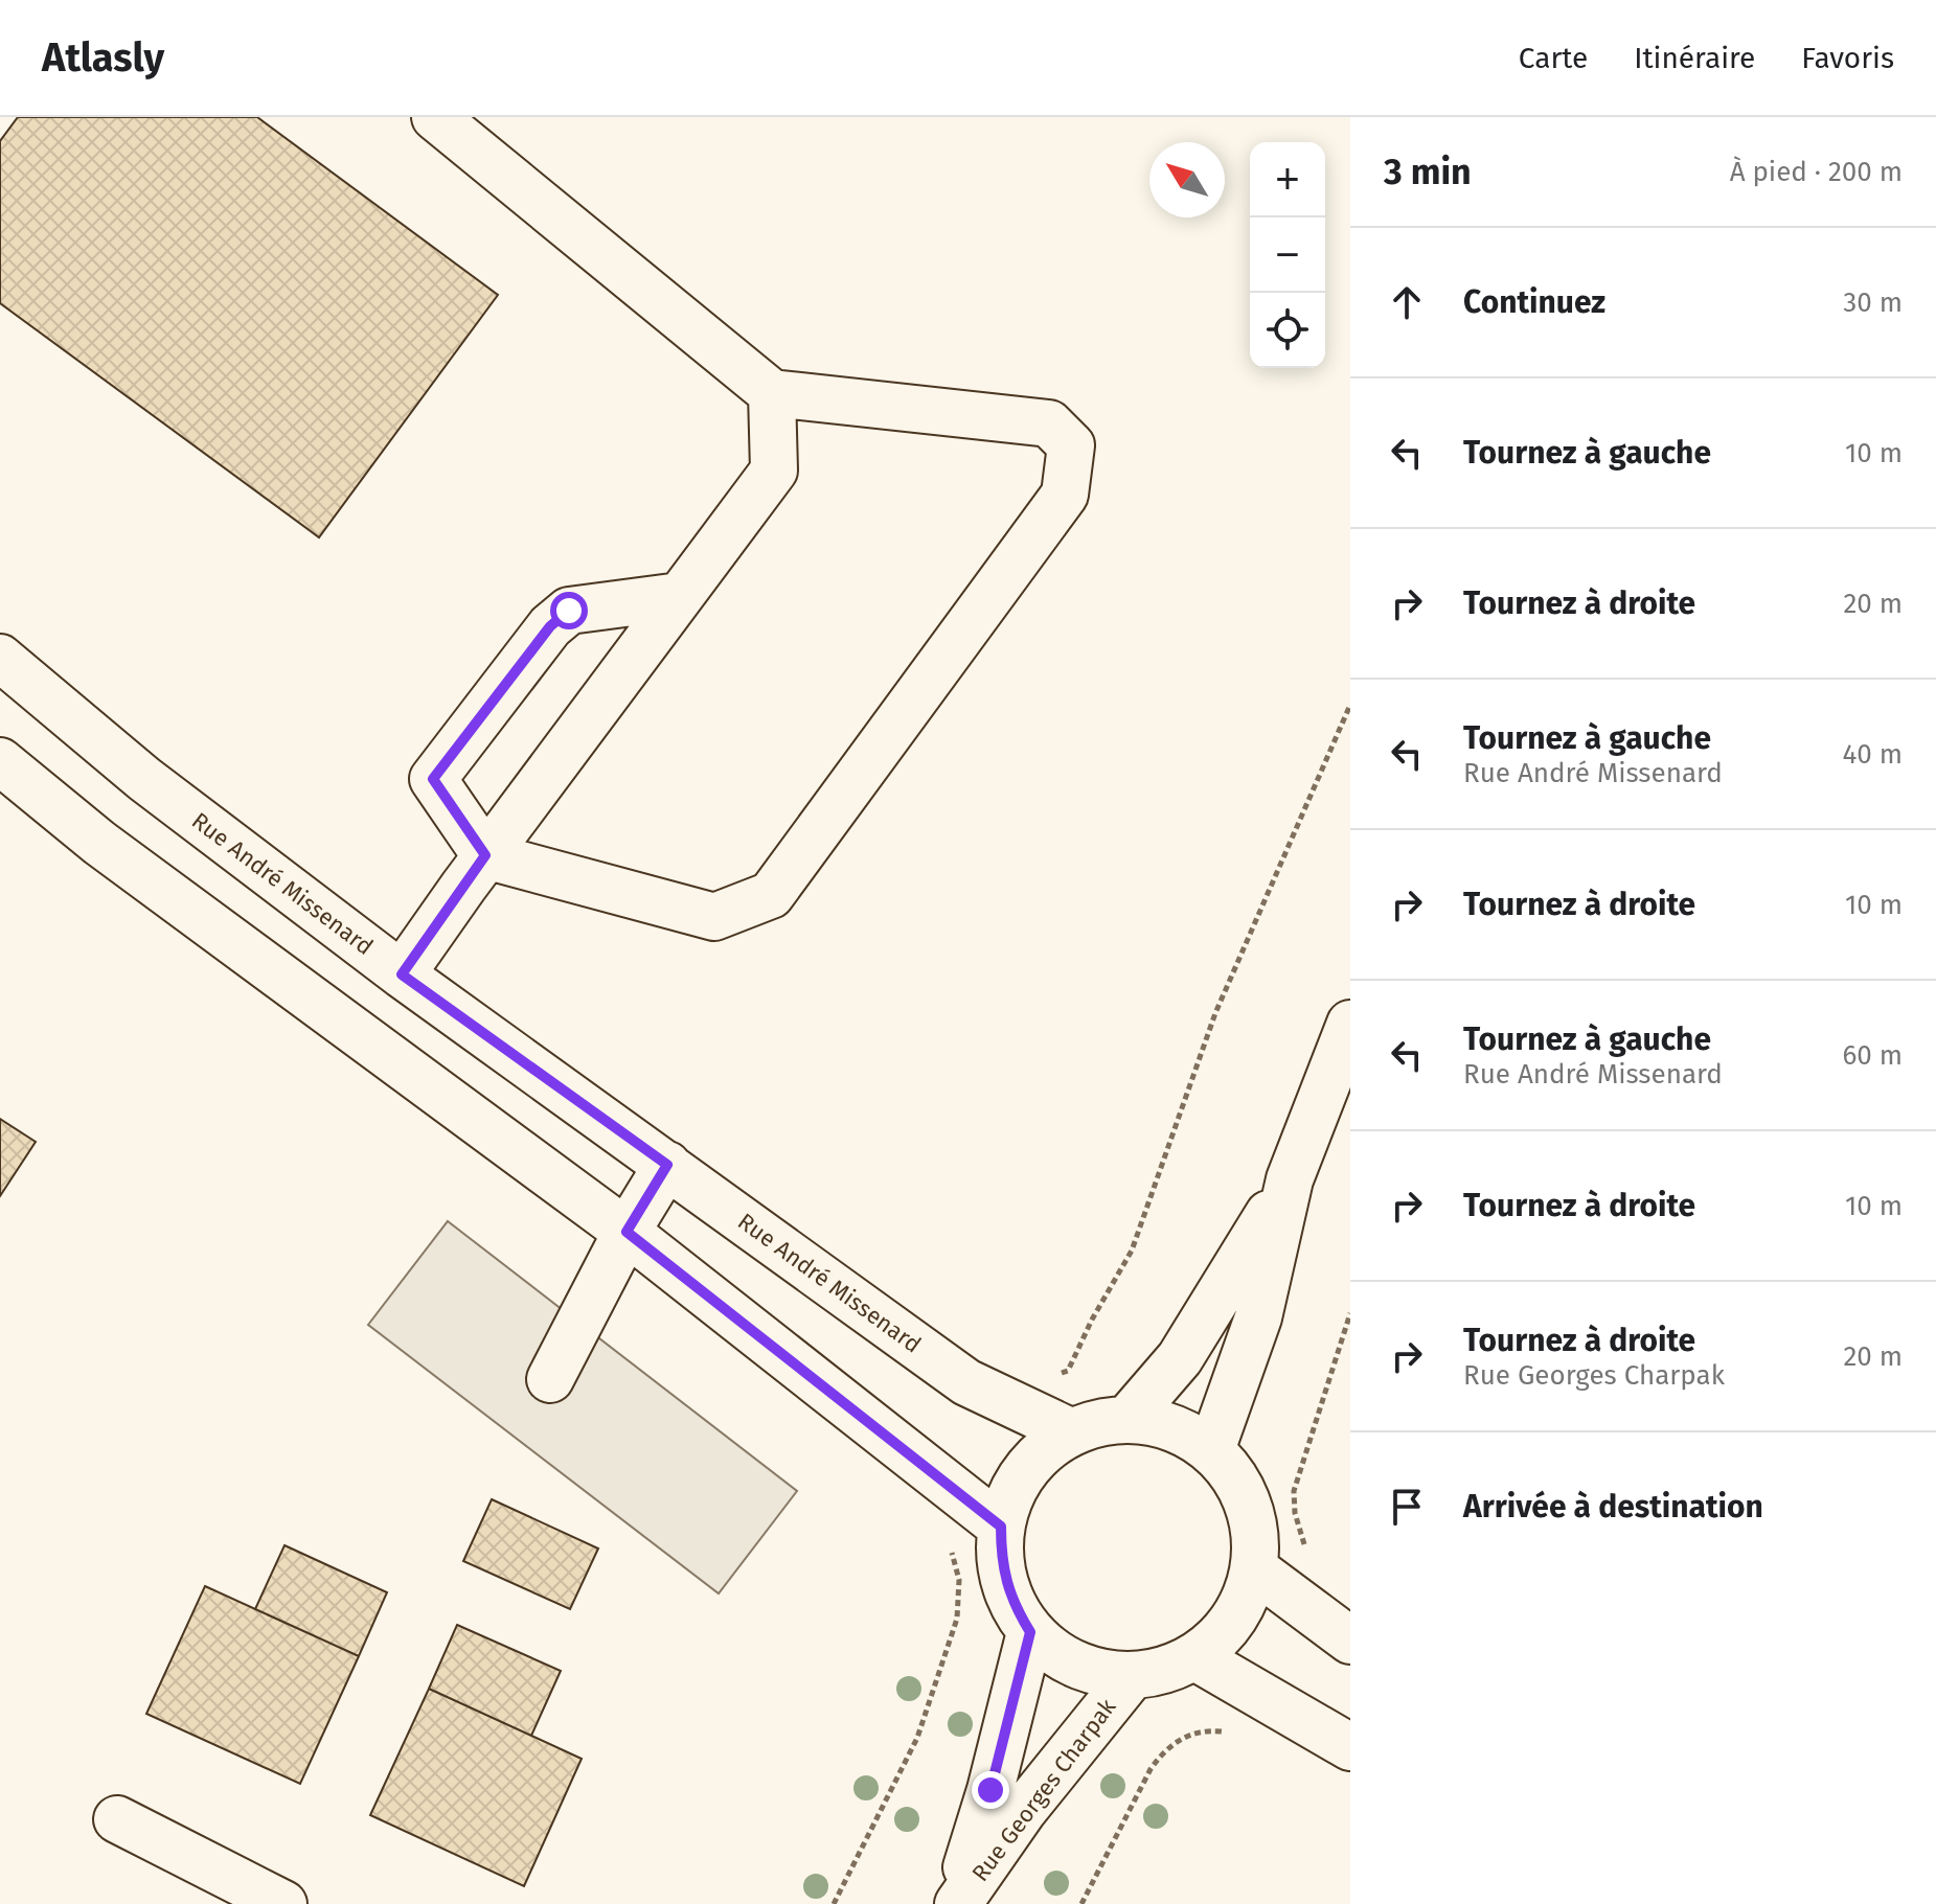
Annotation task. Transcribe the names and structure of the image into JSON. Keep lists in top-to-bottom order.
{
  "streets": {
    "street": ["Rue André Missenard", "Rue Georges Charpak"]
  },
  "crossings": [
    ["Rue André Missenard", "Rue Georges Charpak"]
  ],
  "north": "top left",
  "page": {
    "header": "Atlasly",
    "nav": ["Carte", "Itinéraire", "Favoris"],
    "heading": ["3 min", "À pied · 200 m"],
    "map_buttons": ["+", "−"],
    "list": [
      ["Continuez", "30 m"],
      ["Tournez à gauche", "10 m"],
      ["Tournez à droite", "20 m"],
      ["Tournez à gauche", "Rue André Missenard", "40 m"],
      ["Tournez à droite", "10 m"],
      ["Tournez à gauche", "Rue André Missenard", "60 m"],
      ["Tournez à droite", "10 m"],
      ["Tournez à droite", "Rue Georges Charpak", "20 m"],
      "Arrivée à destination"
    ]
  }
}
